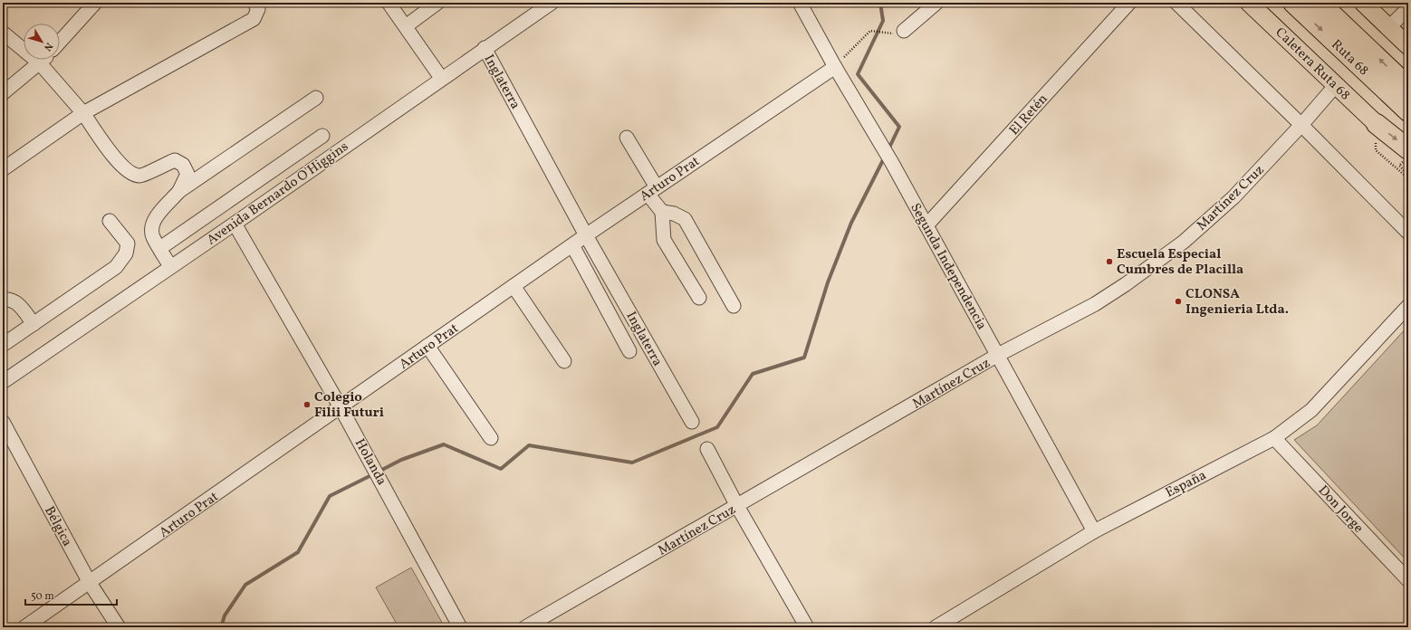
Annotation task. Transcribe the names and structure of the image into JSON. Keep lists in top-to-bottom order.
{
  "streets": {
    "highway": ["Ruta 68"],
    "main road": ["Caletera Ruta 68"],
    "street": [
      "Inglaterra",
      "El Retén",
      "Arturo Prat",
      "Avenida Bernardo O'Higgins",
      "Martínez Cruz",
      "Segunda Independencia",
      "Holanda",
      "España",
      "Don Jorge",
      "Bélgica"
    ]
  },
  "crossings": [
    ["Caletera Ruta 68", "Martínez Cruz"],
    ["Inglaterra", "Arturo Prat"],
    ["Inglaterra", "Avenida Bernardo O'Higgins"],
    ["El Retén", "Segunda Independencia"],
    ["Arturo Prat", "Segunda Independencia"],
    ["Arturo Prat", "Holanda"],
    ["Arturo Prat", "Bélgica"],
    ["Avenida Bernardo O'Higgins", "Holanda"],
    ["Martínez Cruz", "Segunda Independencia"],
    ["Segunda Independencia", "España"],
    ["España", "Don Jorge"]
  ],
  "places": ["Escuela Especial Cumbres de Placilla", "CLONSA Ingenieria Ltda.", "Colegio Filii Futuri"],
  "scale_bar": "50 m",
  "north": "bottom right"
}
